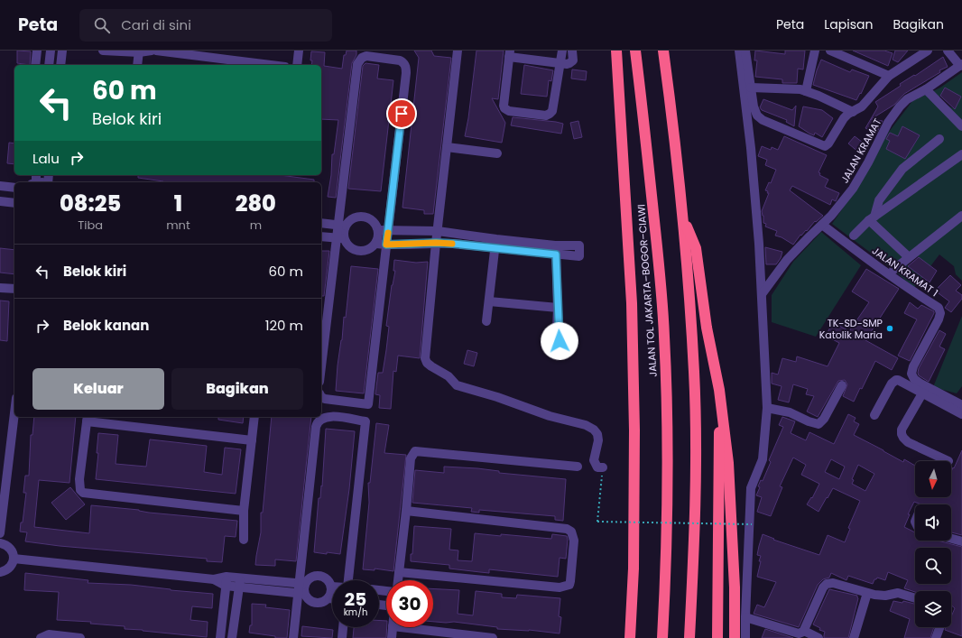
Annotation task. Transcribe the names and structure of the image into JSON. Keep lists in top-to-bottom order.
{
  "streets": {
    "highway": ["JALAN TOL JAKARTA–BOGOR–CIAWI"],
    "street": ["JALAN KRAMAT", "JALAN KRAMAT 1"]
  },
  "crossings": [
    ["JALAN KRAMAT", "JALAN KRAMAT 1"]
  ],
  "places": ["TK-SD-SMP Katolik Maria"],
  "north": "bottom",
  "page": {
    "header": "Peta",
    "search": "Cari di sini",
    "nav": ["Peta", "Lapisan", "Bagikan"],
    "turn": ["60 m", "Belok kiri"],
    "then": "Lalu",
    "eta": [
      "08:25",
      "Tiba",
      "1",
      "mnt",
      "280",
      "m"
    ],
    "list": [
      {
        "name": "Belok kiri",
        "value": "60 m"
      },
      {
        "name": "Belok kanan",
        "value": "120 m"
      }
    ],
    "buttons": ["Keluar", "Bagikan"],
    "speed": "25 km/h",
    "limit": "30"
  }
}
